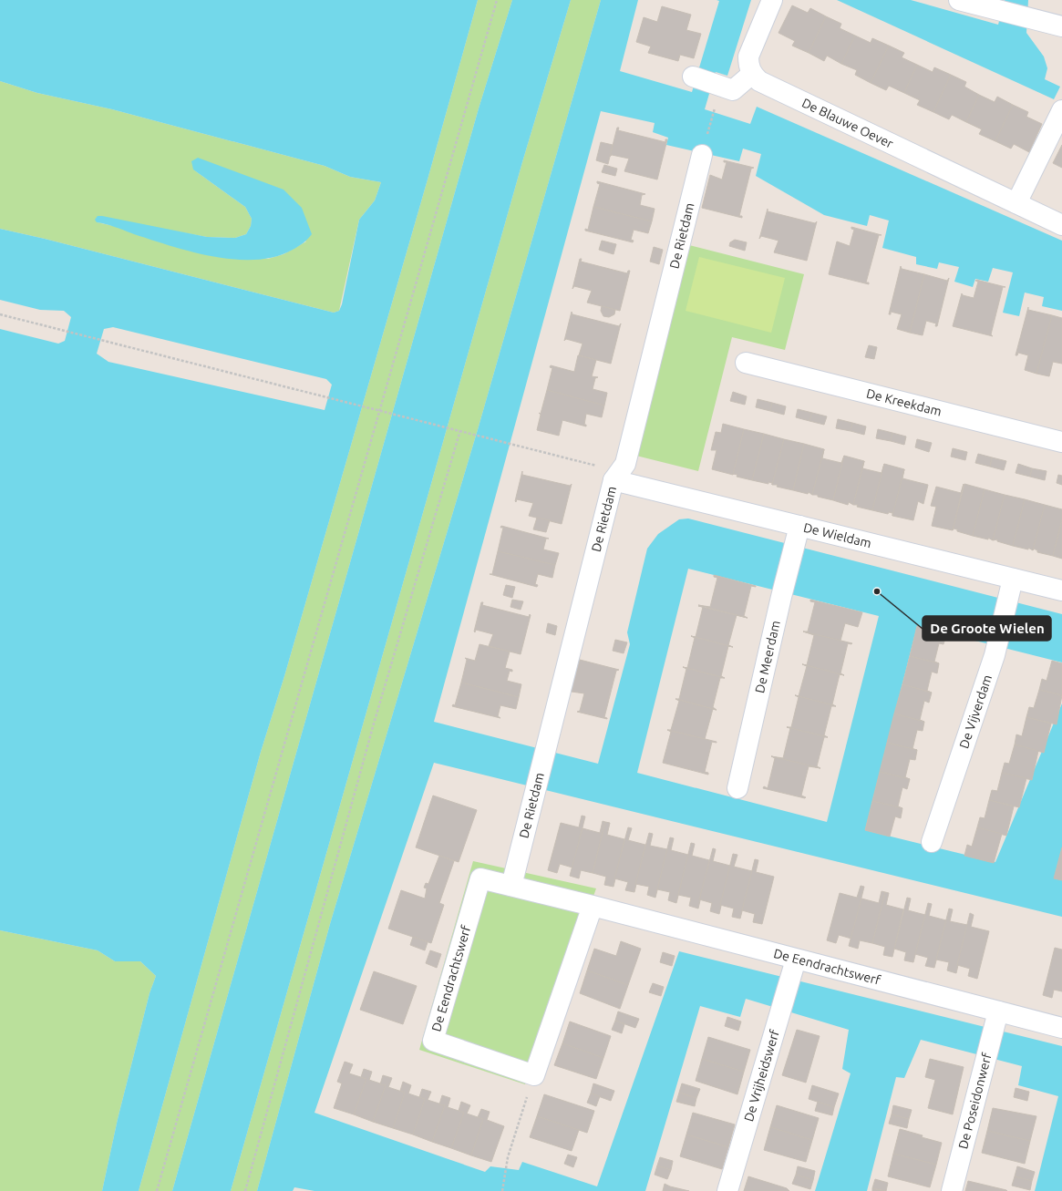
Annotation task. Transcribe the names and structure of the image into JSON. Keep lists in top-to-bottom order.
{
  "streets": {
    "street": [
      "De Blauwe Oever",
      "De Rietdam",
      "De Kreekdam",
      "De Wieldam",
      "De Meerdam",
      "De Vijverdam",
      "De Eendrachtswerf",
      "De Vrijheidswerf",
      "De Poseidonwerf"
    ]
  },
  "crossings": [
    ["De Rietdam", "De Wieldam"],
    ["De Rietdam", "De Eendrachtswerf"],
    ["De Wieldam", "De Meerdam"],
    ["De Wieldam", "De Vijverdam"],
    ["De Eendrachtswerf", "De Vrijheidswerf"],
    ["De Eendrachtswerf", "De Poseidonwerf"]
  ],
  "places": ["De Groote Wielen"]
}
